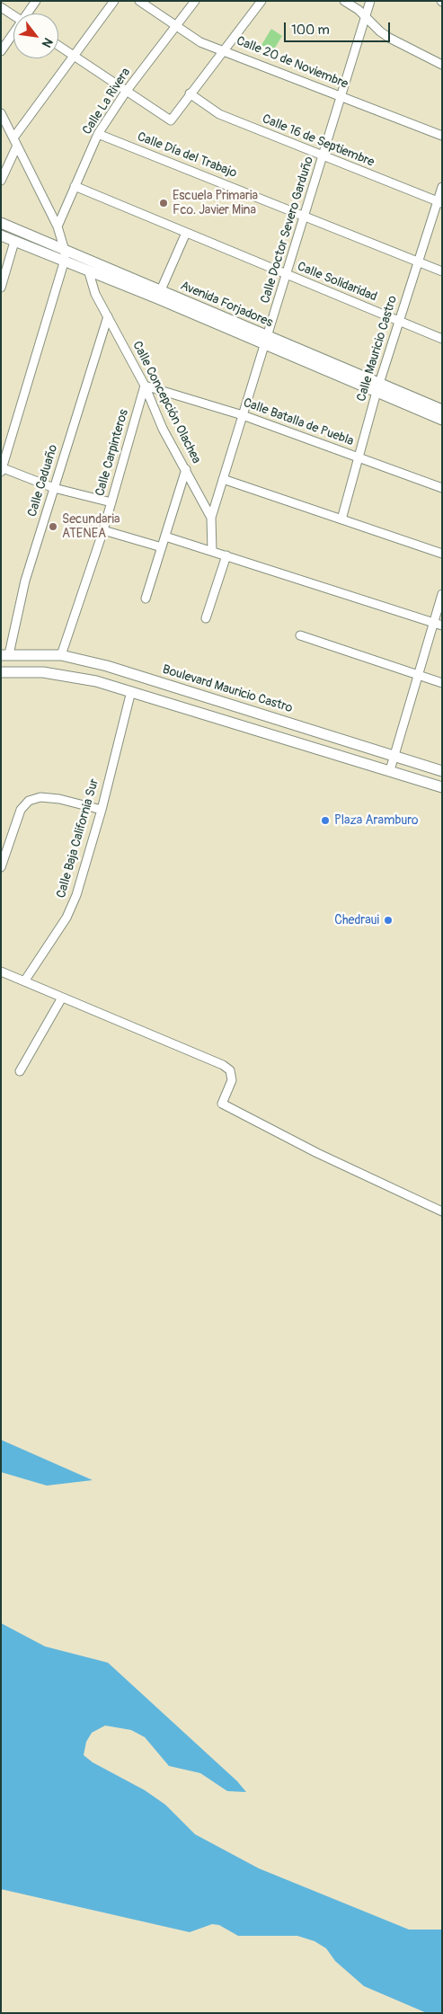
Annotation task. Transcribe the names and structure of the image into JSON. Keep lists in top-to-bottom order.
{
  "streets": {
    "main road": ["Avenida Forjadores", "Boulevard Mauricio Castro"],
    "street": [
      "Calle 20 de Noviembre",
      "Calle La Rivera",
      "Calle 16 de Septiembre",
      "Calle Día del Trabajo",
      "Calle Doctor Severo Garduño",
      "Calle Solidaridad",
      "Calle Mauricio Castro",
      "Calle Concepción Olachea",
      "Calle Batalla de Puebla",
      "Calle Carpinteros",
      "Calle Caduaño",
      "Calle Baja California Sur"
    ]
  },
  "crossings": [
    ["Calle 20 de Noviembre", "Calle La Rivera"],
    ["Calle 20 de Noviembre", "Calle Doctor Severo Garduño"],
    ["Calle La Rivera", "Calle Día del Trabajo"],
    ["Calle La Rivera", "Calle Solidaridad"],
    ["Calle 16 de Septiembre", "Calle Doctor Severo Garduño"],
    ["Calle 16 de Septiembre", "Calle Mauricio Castro"],
    ["Calle Día del Trabajo", "Calle Doctor Severo Garduño"],
    ["Calle Día del Trabajo", "Calle Mauricio Castro"],
    ["Calle Doctor Severo Garduño", "Calle Solidaridad"],
    ["Calle Doctor Severo Garduño", "Avenida Forjadores"],
    ["Calle Doctor Severo Garduño", "Calle Concepción Olachea"],
    ["Calle Doctor Severo Garduño", "Calle Batalla de Puebla"],
    ["Calle Solidaridad", "Calle Mauricio Castro"],
    ["Avenida Forjadores", "Calle Mauricio Castro"],
    ["Avenida Forjadores", "Calle Concepción Olachea"],
    ["Calle Mauricio Castro", "Calle Batalla de Puebla"],
    ["Calle Concepción Olachea", "Calle Batalla de Puebla"],
    ["Calle Concepción Olachea", "Calle Carpinteros"],
    ["Calle Concepción Olachea", "Calle Caduaño"],
    ["Calle Batalla de Puebla", "Calle Carpinteros"],
    ["Calle Carpinteros", "Boulevard Mauricio Castro"],
    ["Calle Caduaño", "Boulevard Mauricio Castro"]
  ],
  "places": [
    "Escuela Primaria Fco. Javier Mina",
    "Secundaria ATENEA",
    "Plaza Aramburo",
    "Chedraui"
  ],
  "scale_bar": "100 m",
  "north": "bottom right"
}
